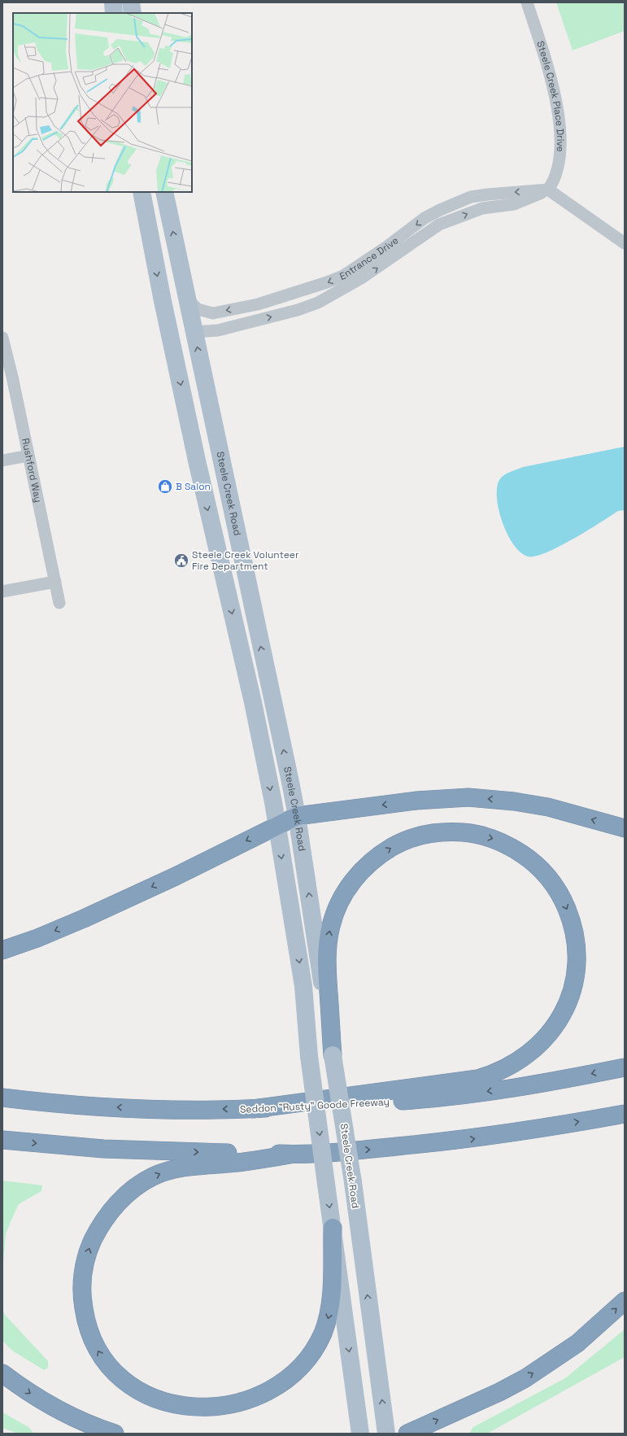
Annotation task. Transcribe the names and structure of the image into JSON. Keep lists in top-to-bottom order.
{
  "streets": {
    "highway": ["Seddon \"Rusty\" Goode Freeway"],
    "main road": ["Steele Creek Road"],
    "street": ["Steele Creek Place Drive", "Entrance Drive", "Rushford Way"]
  },
  "crossings": [
    ["Steele Creek Place Drive", "Entrance Drive"],
    ["Entrance Drive", "Steele Creek Road"]
  ],
  "places": {
    "shop": ["B Salon"],
    "public building": ["Steele Creek Volunteer Fire Department"]
  }
}
